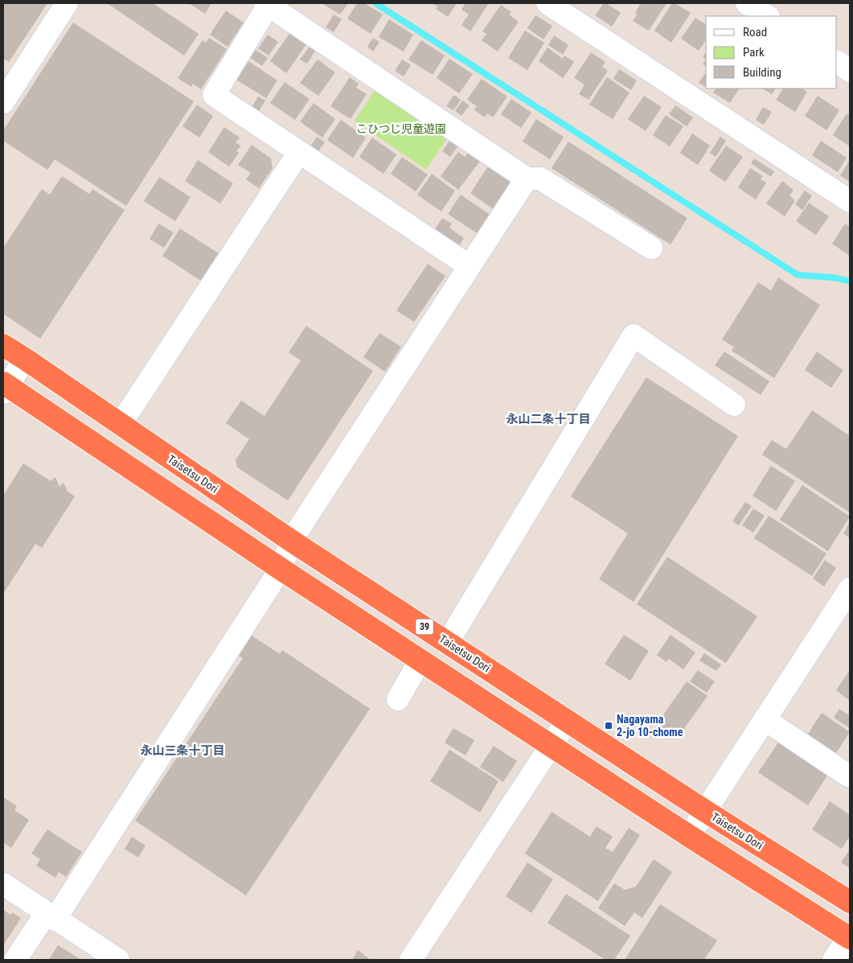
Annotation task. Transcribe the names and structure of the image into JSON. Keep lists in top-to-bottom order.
{
  "streets": {
    "highway": ["Taisetsu Dori", "39"]
  },
  "districts": ["永山二条十丁目", "永山三条十丁目"],
  "parks": ["こひつじ児童遊園"],
  "places": {
    "transit": ["Nagayama 2-jo 10-chome"]
  },
  "legend": ["Road", "Park", "Building"]
}
